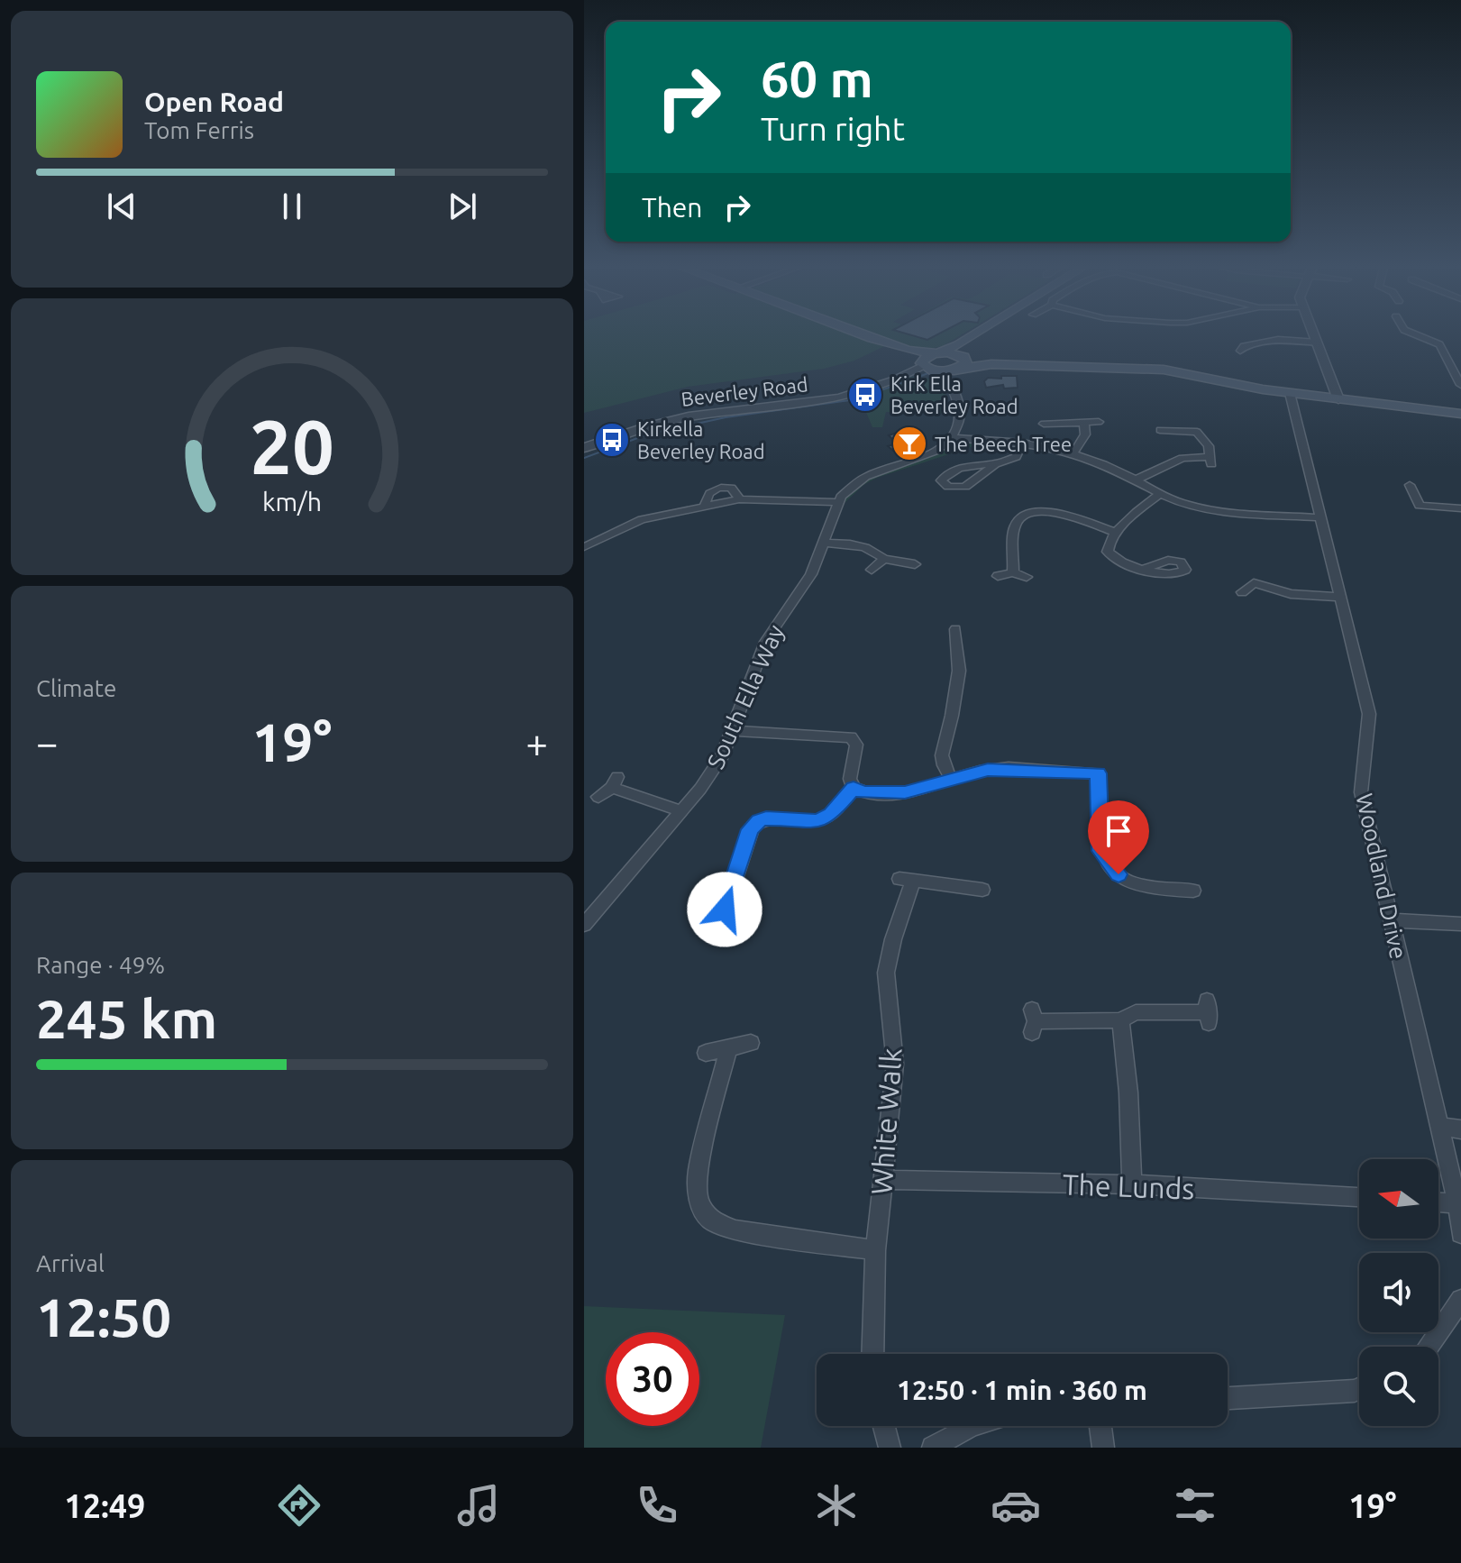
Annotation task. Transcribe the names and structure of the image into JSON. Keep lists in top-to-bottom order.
{
  "streets": {
    "street": [
      "Beverley Road",
      "South Ella Way",
      "Woodland Drive",
      "White Walk",
      "The Lunds"
    ]
  },
  "crossings": [
    ["White Walk", "The Lunds"]
  ],
  "places": {
    "bus stop": ["Kirk Ella Beverley Road", "Kirkella Beverley Road"],
    "bar": ["The Beech Tree"]
  },
  "north": "left",
  "page": {
    "turn": ["60 m", "Turn right"],
    "song": ["Open Road", "Tom Ferris"],
    "then": "Then",
    "tile": [
      "Climate",
      ["Range · 49%", "245 km"],
      ["Arrival", "12:50"]
    ],
    "heat": ["−", "19°", "+"],
    "limit": "30",
    "trip": "12:50 · 1 min · 360 m",
    "tabs": ["12:49", "19°"],
    "gauge": ["20", "km/h"]
  }
}
